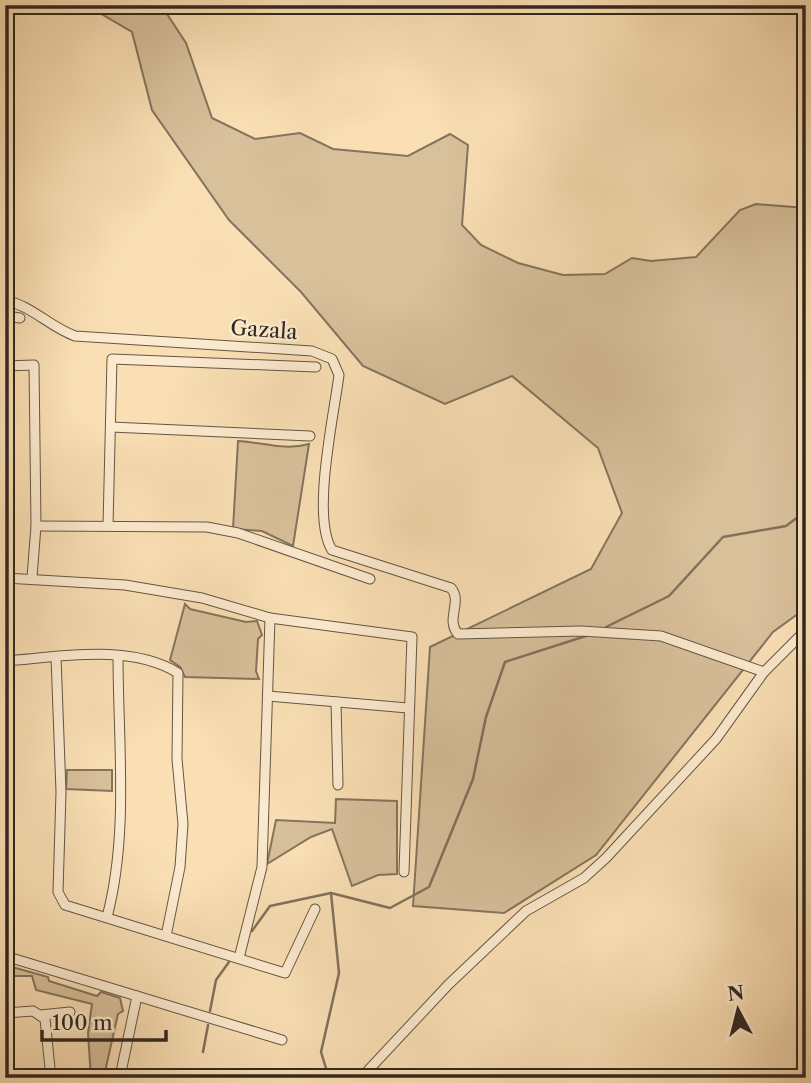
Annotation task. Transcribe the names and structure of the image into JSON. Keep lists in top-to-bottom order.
{
  "streets": {
    "street": ["Gazala"]
  },
  "scale_bar": "100 m",
  "north": "top"
}
